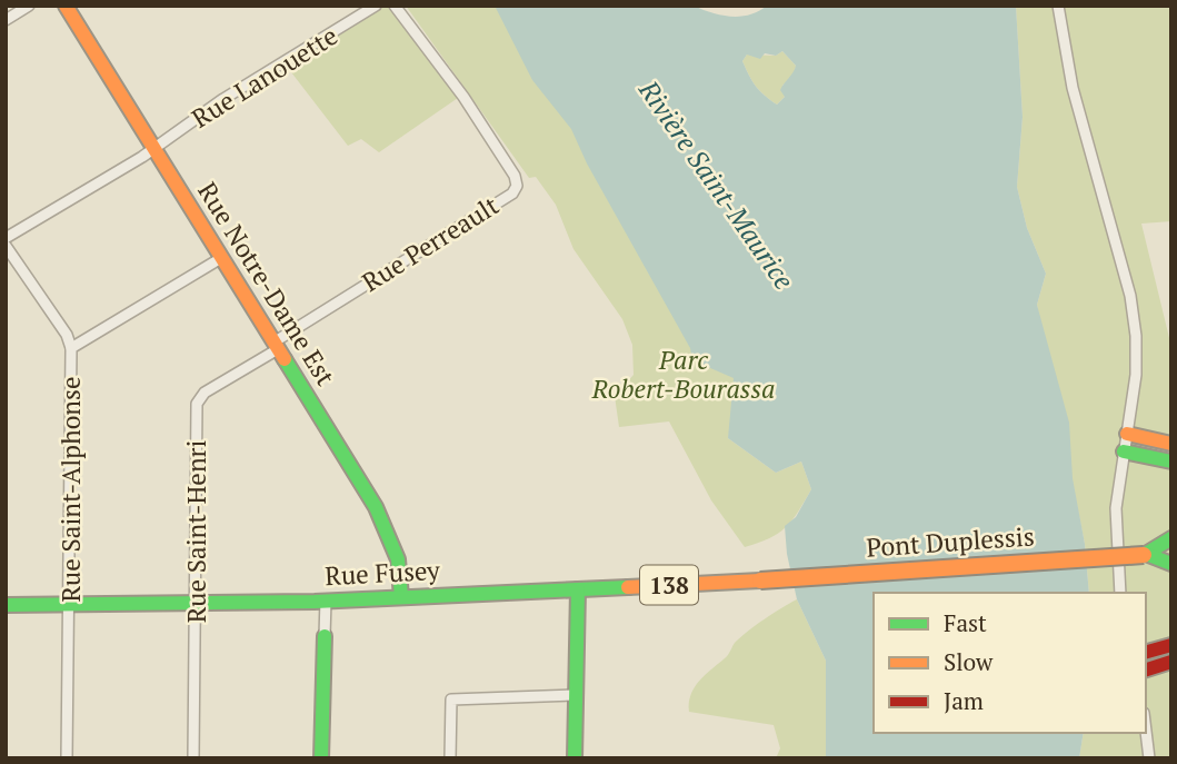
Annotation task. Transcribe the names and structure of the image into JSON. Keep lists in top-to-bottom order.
{
  "streets": {
    "main road": [
      "Rue Notre-Dame Est",
      "Pont Duplessis",
      "Rue Fusey",
      "138"
    ],
    "street": [
      "Rue Lanouette",
      "Rue Perreault",
      "Rue Saint-Alphonse",
      "Rue Saint-Henri"
    ]
  },
  "crossings": [
    ["Rue Lanouette", "Rue Notre-Dame Est"],
    ["Rue Perreault", "Rue Notre-Dame Est"],
    ["Rue Perreault", "Rue Saint-Henri"],
    ["Rue Notre-Dame Est", "Rue Saint-Alphonse"],
    ["Rue Notre-Dame Est", "Rue Saint-Henri"],
    ["Rue Notre-Dame Est", "Rue Fusey"],
    ["Rue Saint-Alphonse", "Rue Fusey"],
    ["Rue Saint-Henri", "Rue Fusey"],
    ["Pont Duplessis", "Rue Fusey"],
    ["Pont Duplessis", "138"]
  ],
  "water": ["Rivière Saint-Maurice"],
  "parks": ["Parc Robert-Bourassa"],
  "legend": ["Fast", "Slow", "Jam"]
}
